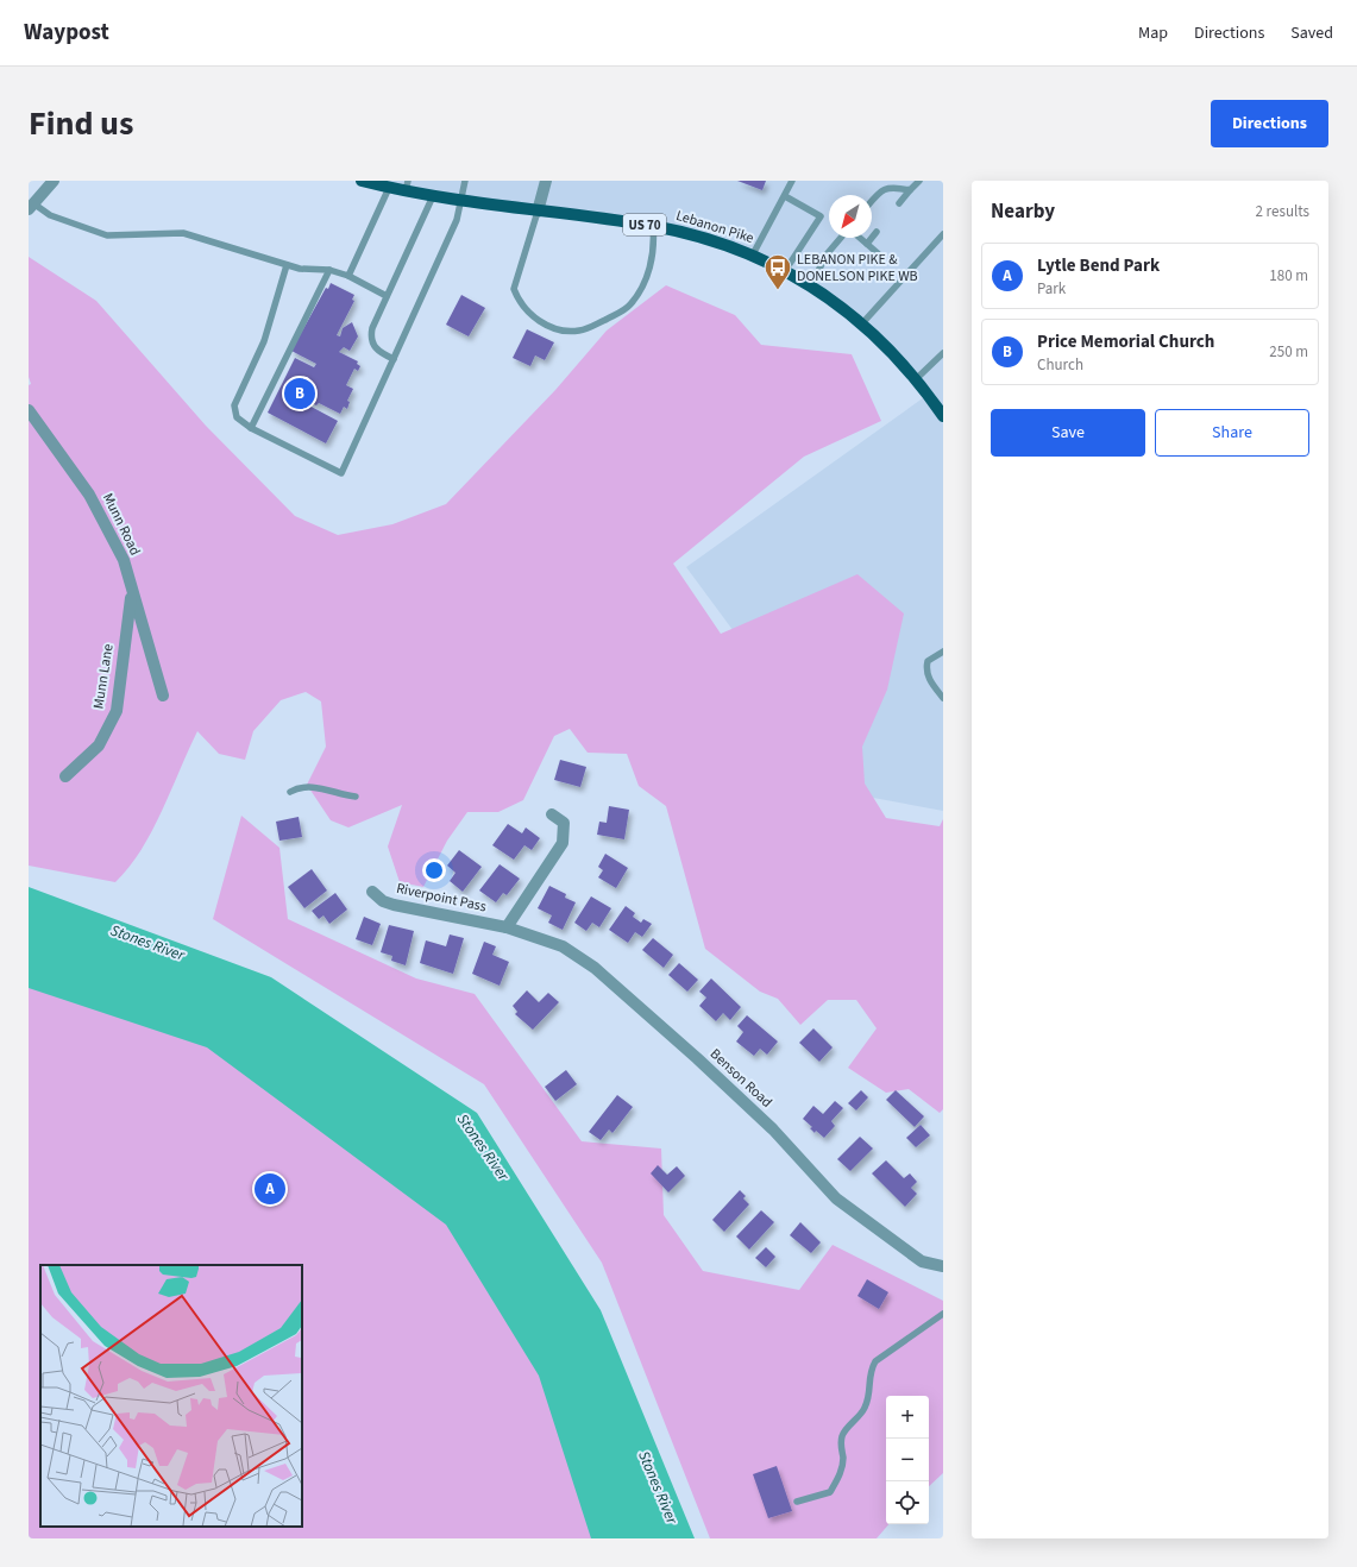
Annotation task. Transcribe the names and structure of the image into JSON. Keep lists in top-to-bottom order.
{
  "streets": {
    "main road": ["US 70", "Lebanon Pike"],
    "street": [
      "Munn Road",
      "Munn Lane",
      "Riverpoint Pass",
      "Benson Road"
    ]
  },
  "crossings": [
    ["Munn Road", "Munn Lane"],
    ["Riverpoint Pass", "Benson Road"]
  ],
  "water": ["Stones River"],
  "places": {
    "bus stop": ["LEBANON PIKE & DONELSON PIKE WB"]
  },
  "north": "bottom left",
  "page": {
    "header": "Waypost",
    "nav": ["Map", "Directions", "Saved"],
    "title": "Find us",
    "buttons": [
      "Directions",
      ["Save", "Share"]
    ],
    "heading": ["Nearby", "2 results"],
    "list": [
      {
        "mark": "A",
        "name": "Lytle Bend Park",
        "note": "Park",
        "value": "180 m"
      },
      {
        "mark": "B",
        "name": "Price Memorial Church",
        "note": "Church",
        "value": "250 m"
      }
    ],
    "pins": ["B", "A"],
    "map_buttons": ["+", "−"]
  }
}
